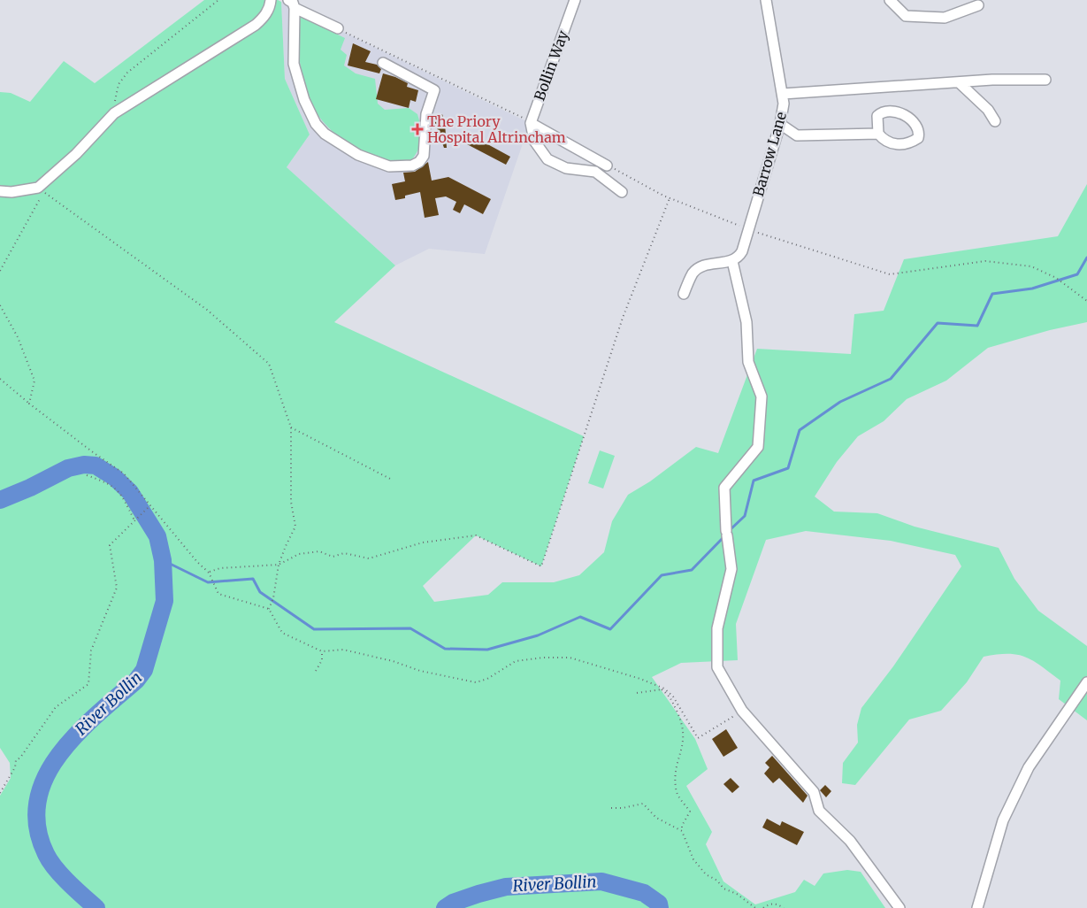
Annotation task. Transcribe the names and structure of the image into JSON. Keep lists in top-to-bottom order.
{
  "streets": {
    "street": ["Bollin Way", "Barrow Lane"]
  },
  "water": ["River Bollin"],
  "places": {
    "health": ["The Priory Hospital Altrincham"]
  }
}
